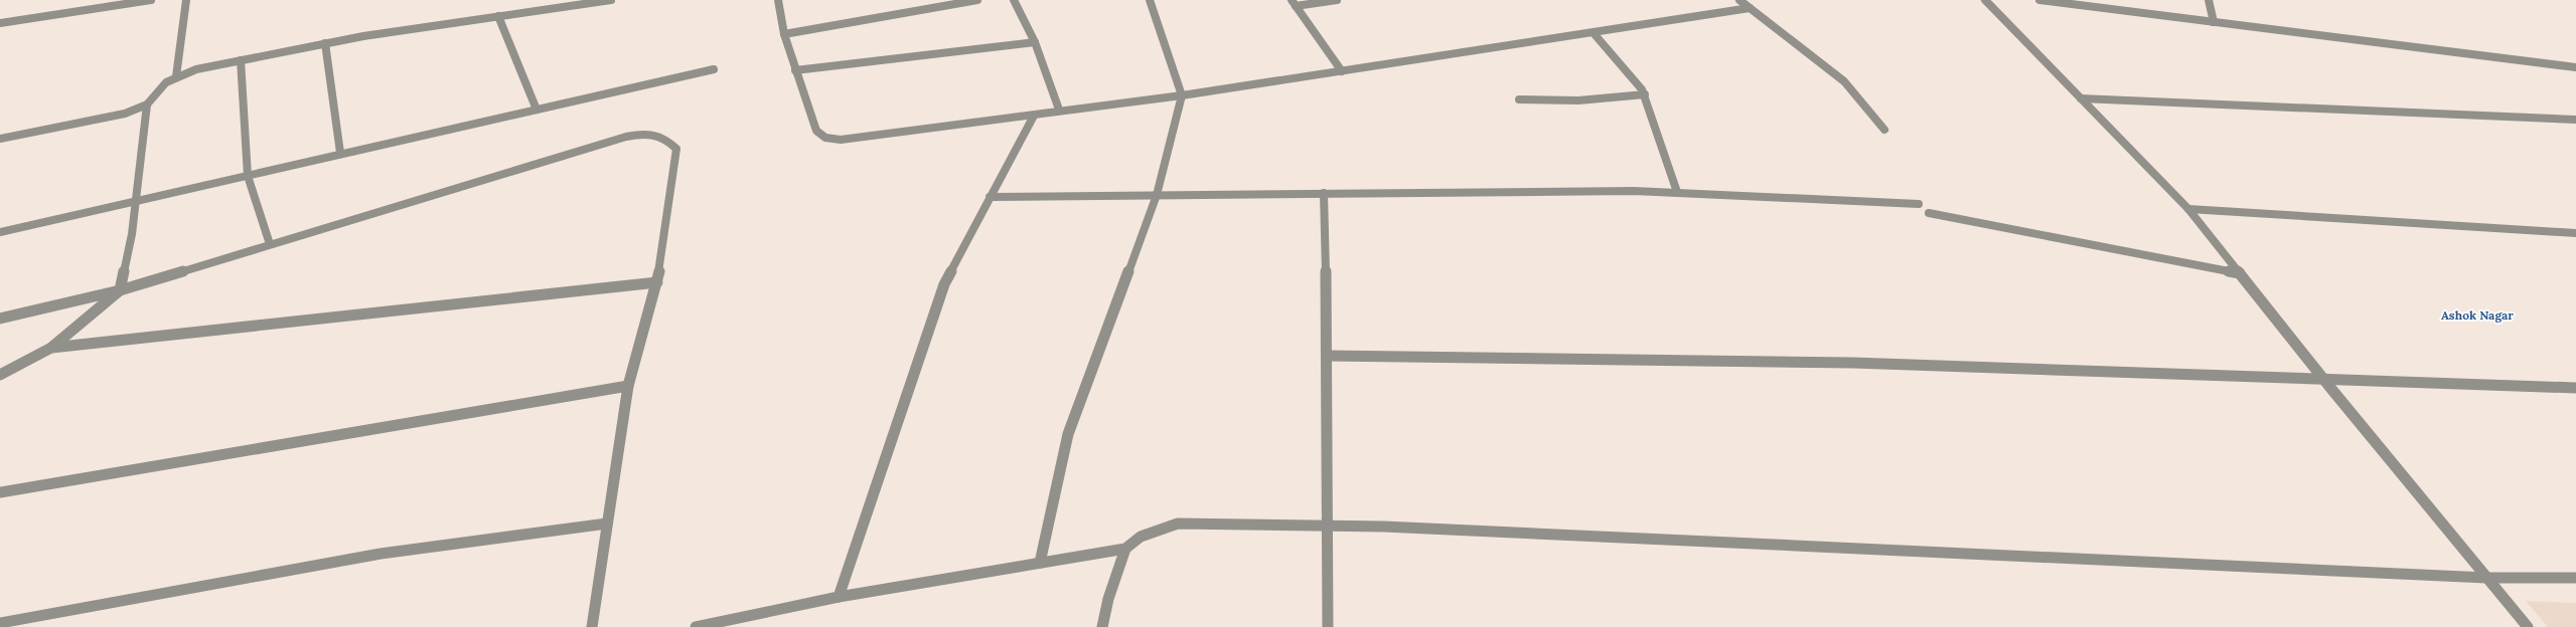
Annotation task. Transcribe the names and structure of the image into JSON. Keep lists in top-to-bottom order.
{
  "districts": ["Ashok Nagar"]
}
